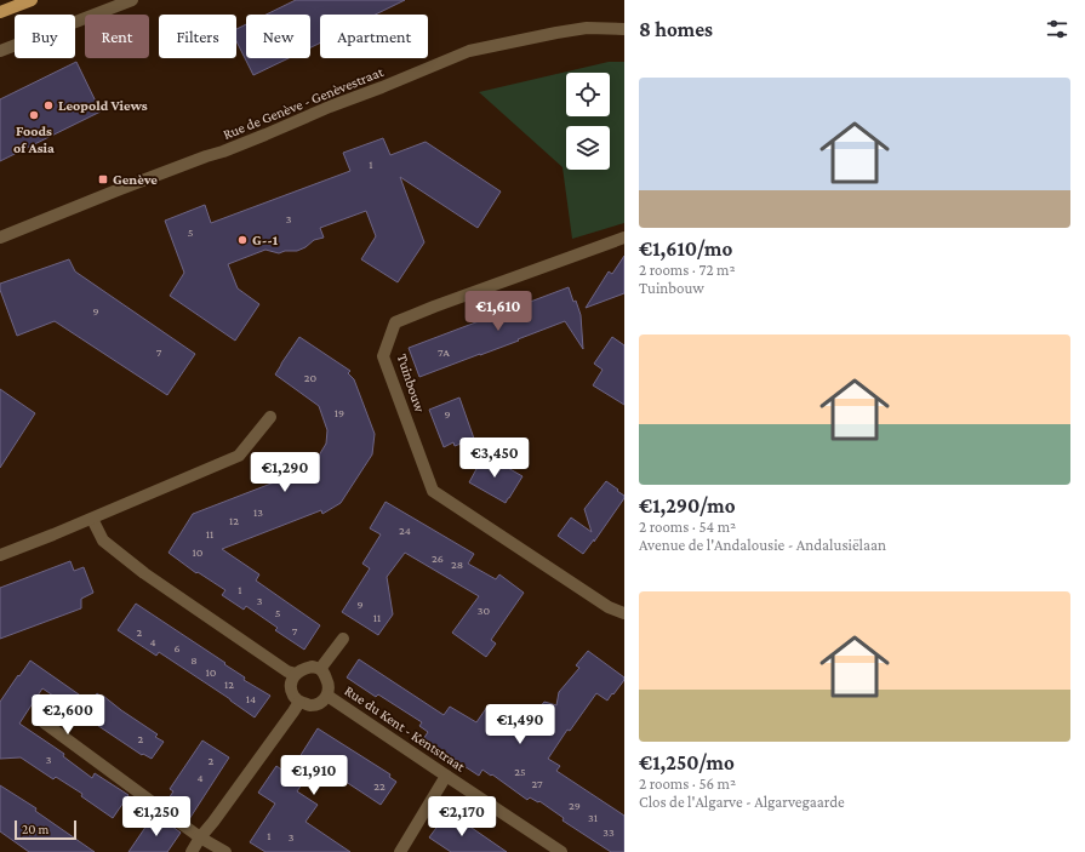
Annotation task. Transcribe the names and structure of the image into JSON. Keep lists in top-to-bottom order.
{
  "streets": {
    "street": ["Rue de Genève - Genèvestraat", "Tuinbouw", "Rue du Kent - Kentstraat"]
  },
  "places": {
    "other": ["Leopold Views", "Foods of Asia", "G--1"],
    "transit": ["Genève"]
  },
  "house_numbers": [
    "1",
    "3",
    "5",
    "9",
    "7",
    "7A",
    "20",
    "19",
    "9",
    "13",
    "12",
    "24",
    "11",
    "10",
    "26",
    "28",
    "1",
    "3",
    "9",
    "30",
    "5",
    "11",
    "7",
    "2",
    "4",
    "6",
    "8",
    "10",
    "12",
    "14",
    "2",
    "3",
    "2",
    "25",
    "4",
    "27",
    "22",
    "29",
    "31",
    "33",
    "1",
    "3"
  ],
  "scale_bar": "20 m",
  "page": {
    "heading": "8 homes",
    "chip": [
      "Buy",
      "Rent",
      "Filters",
      "New",
      "Apartment"
    ],
    "list": [
      {
        "name": "€1,610/mo",
        "note": "2 rooms · 72 m² · Tuinbouw"
      },
      {
        "name": "€1,290/mo",
        "note": "2 rooms · 54 m² · Avenue de l'Andalousie - Andalusiëlaan"
      },
      {
        "name": "€1,250/mo",
        "note": "2 rooms · 56 m² · Clos de l'Algarve - Algarvegaarde"
      }
    ],
    "price": [
      "€1,610",
      "€3,450",
      "€1,290",
      "€2,600",
      "€1,490",
      "€1,910",
      "€1,250",
      "€2,170"
    ],
    "scale": "20 m"
  }
}
